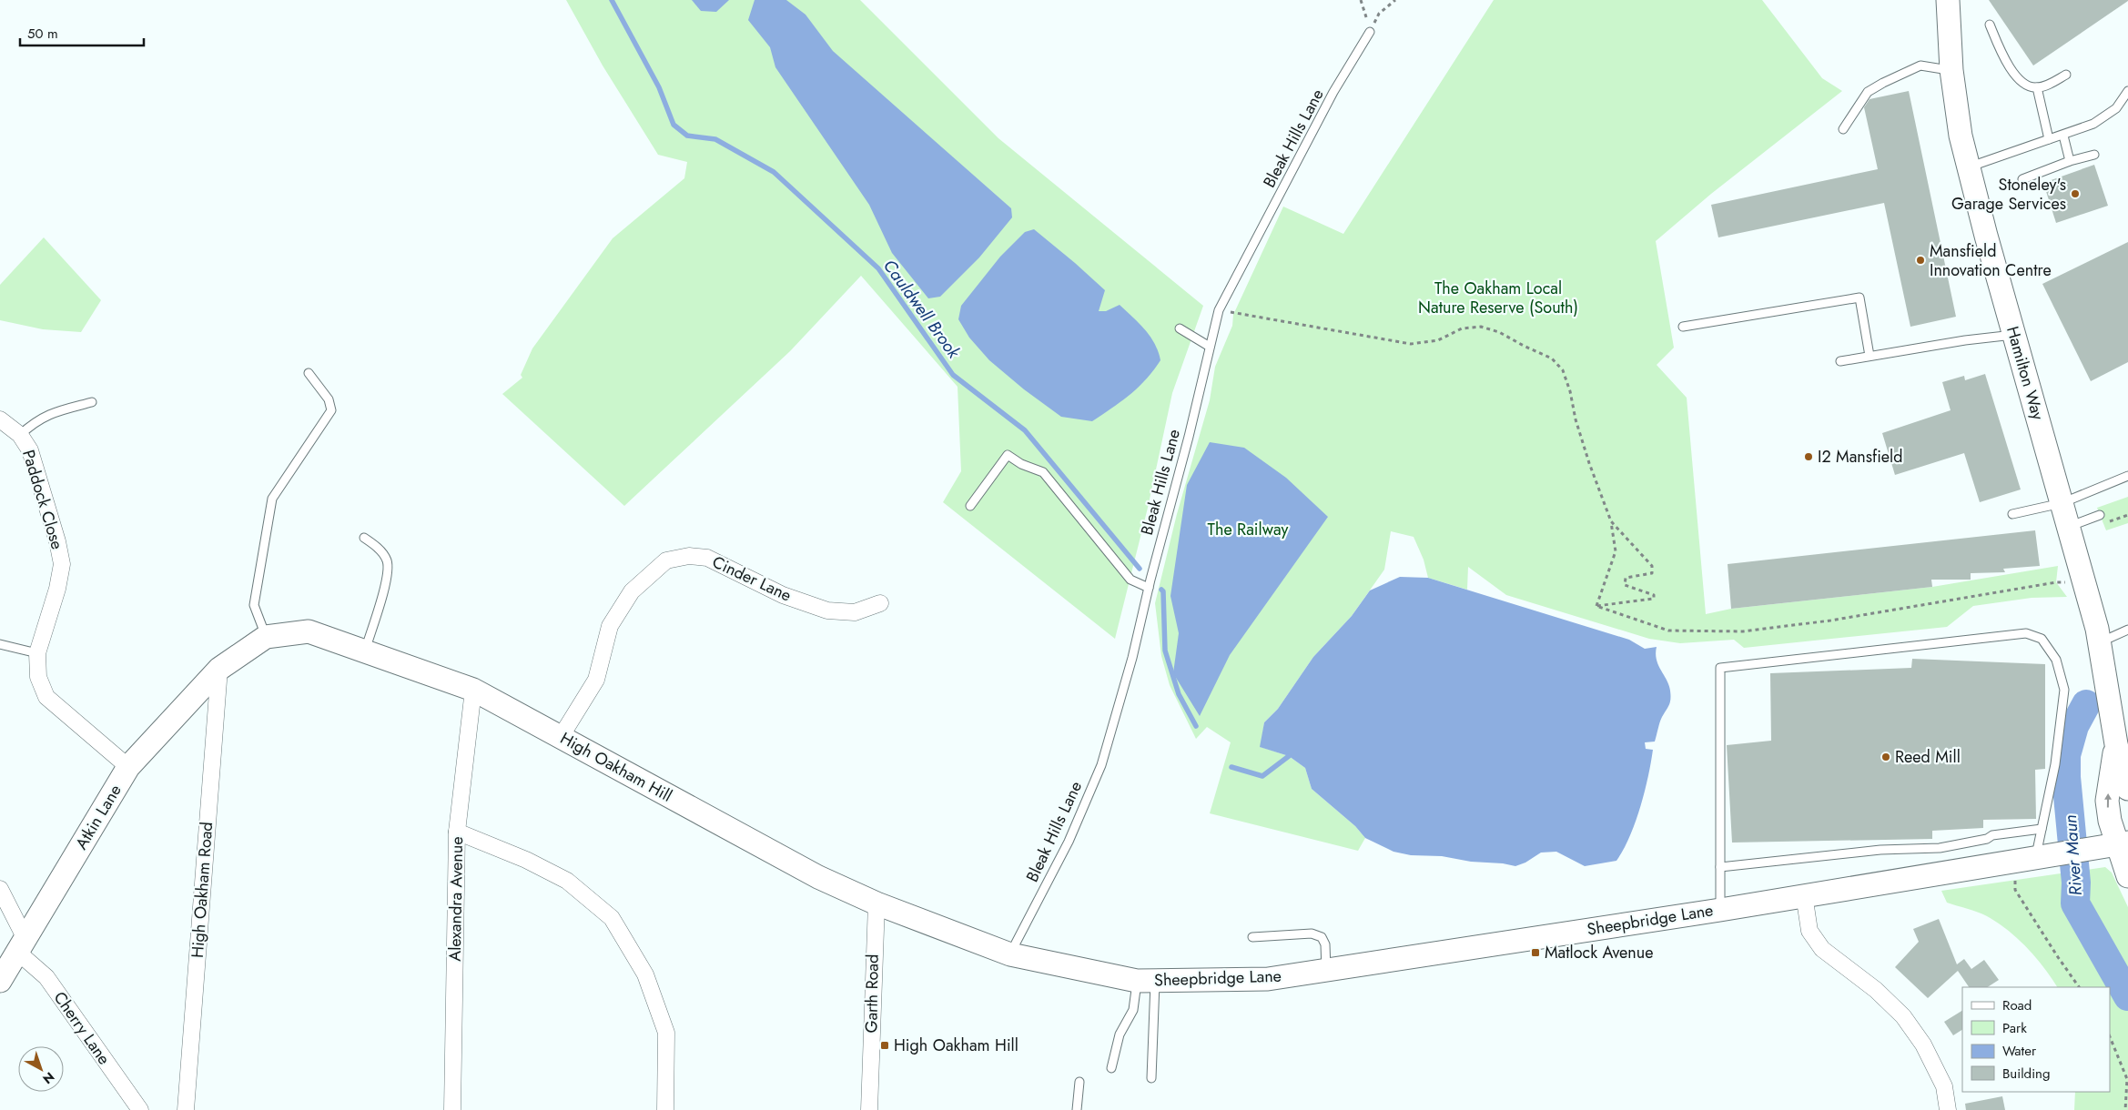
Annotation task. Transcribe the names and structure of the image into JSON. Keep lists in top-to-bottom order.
{
  "streets": {
    "street": [
      "Hamilton Way",
      "Paddock Close",
      "Cinder Lane",
      "High Oakham Hill",
      "Atkin Lane",
      "High Oakham Road",
      "Alexandra Avenue",
      "Sheepbridge Lane",
      "Garth Road",
      "Cherry Lane"
    ],
    "lane": ["Bleak Hills Lane"]
  },
  "crossings": [
    ["Bleak Hills Lane", "High Oakham Hill"],
    ["Bleak Hills Lane", "Sheepbridge Lane"],
    ["Hamilton Way", "Sheepbridge Lane"],
    ["Paddock Close", "Atkin Lane"],
    ["Cinder Lane", "High Oakham Hill"],
    ["High Oakham Hill", "Atkin Lane"],
    ["High Oakham Hill", "High Oakham Road"],
    ["High Oakham Hill", "Alexandra Avenue"],
    ["High Oakham Hill", "Sheepbridge Lane"],
    ["High Oakham Hill", "Garth Road"],
    ["Atkin Lane", "High Oakham Road"],
    ["Atkin Lane", "Cherry Lane"]
  ],
  "water": ["Cauldwell Brook", "River Maun"],
  "parks": ["The Oakham Local Nature Reserve (South)", "The Railway"],
  "places": {
    "other": [
      "Stoneley's Garage Services",
      "Mansfield Innovation Centre",
      "I2 Mansfield",
      "Reed Mill"
    ],
    "transit": ["Matlock Avenue", "High Oakham Hill"]
  },
  "legend": [
    "Road",
    "Park",
    "Water",
    "Building"
  ],
  "scale_bar": "50 m",
  "north": "bottom right"
}
